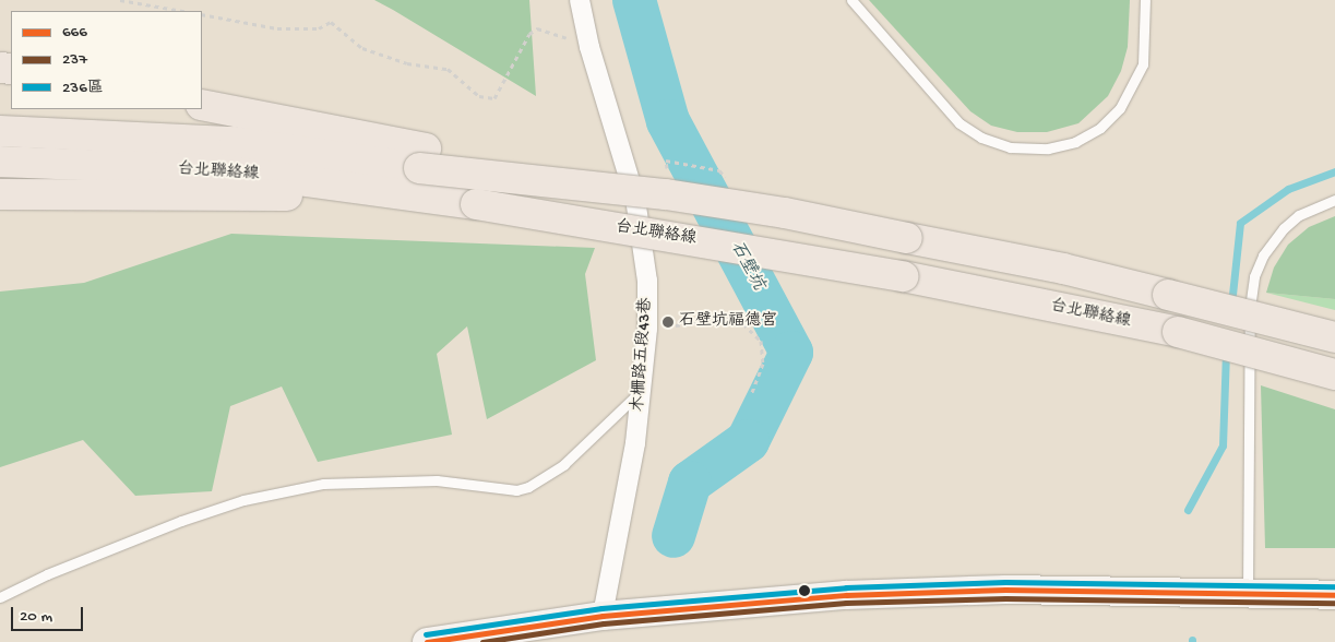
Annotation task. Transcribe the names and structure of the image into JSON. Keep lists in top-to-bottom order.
{
  "streets": {
    "highway": ["台北聯絡線"],
    "street": ["木柵路五段43巷"]
  },
  "water": ["石壁坑"],
  "places": ["石壁坑福德宮"],
  "lines": ["transit line 236區", "transit line 666", "transit line 237"],
  "legend": ["666", "237", "236區"],
  "scale_bar": "20 m"
}
